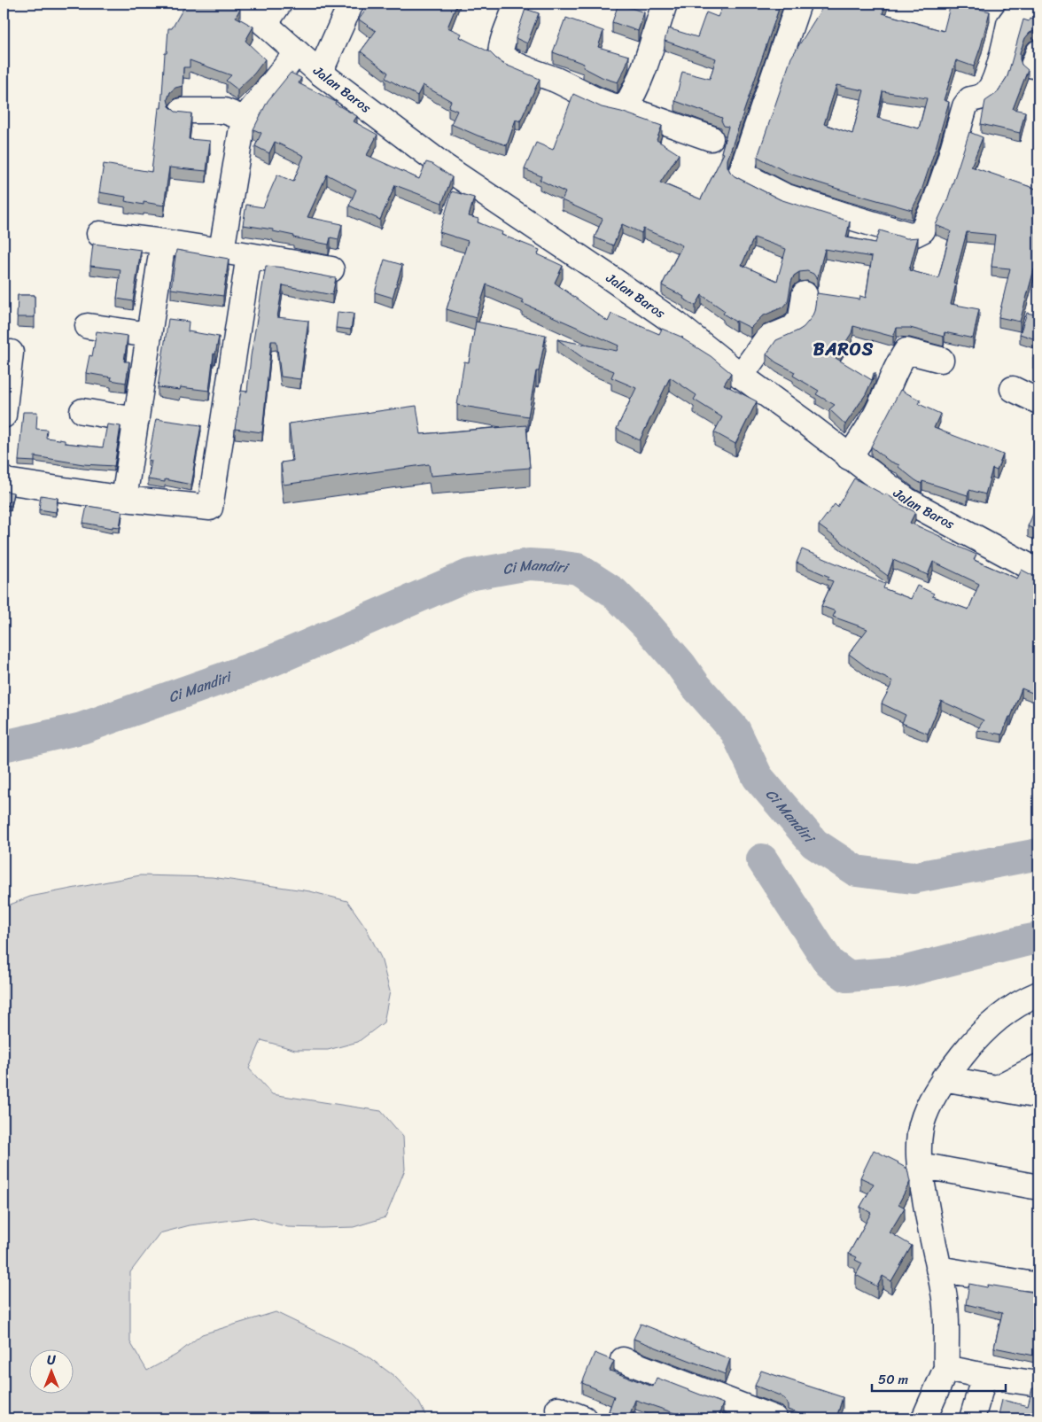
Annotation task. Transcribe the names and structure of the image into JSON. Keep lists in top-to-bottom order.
{
  "streets": {
    "street": ["Jalan Baros"]
  },
  "districts": ["BAROS"],
  "water": ["Ci Mandiri"],
  "scale_bar": "50 m",
  "north": "top"
}
